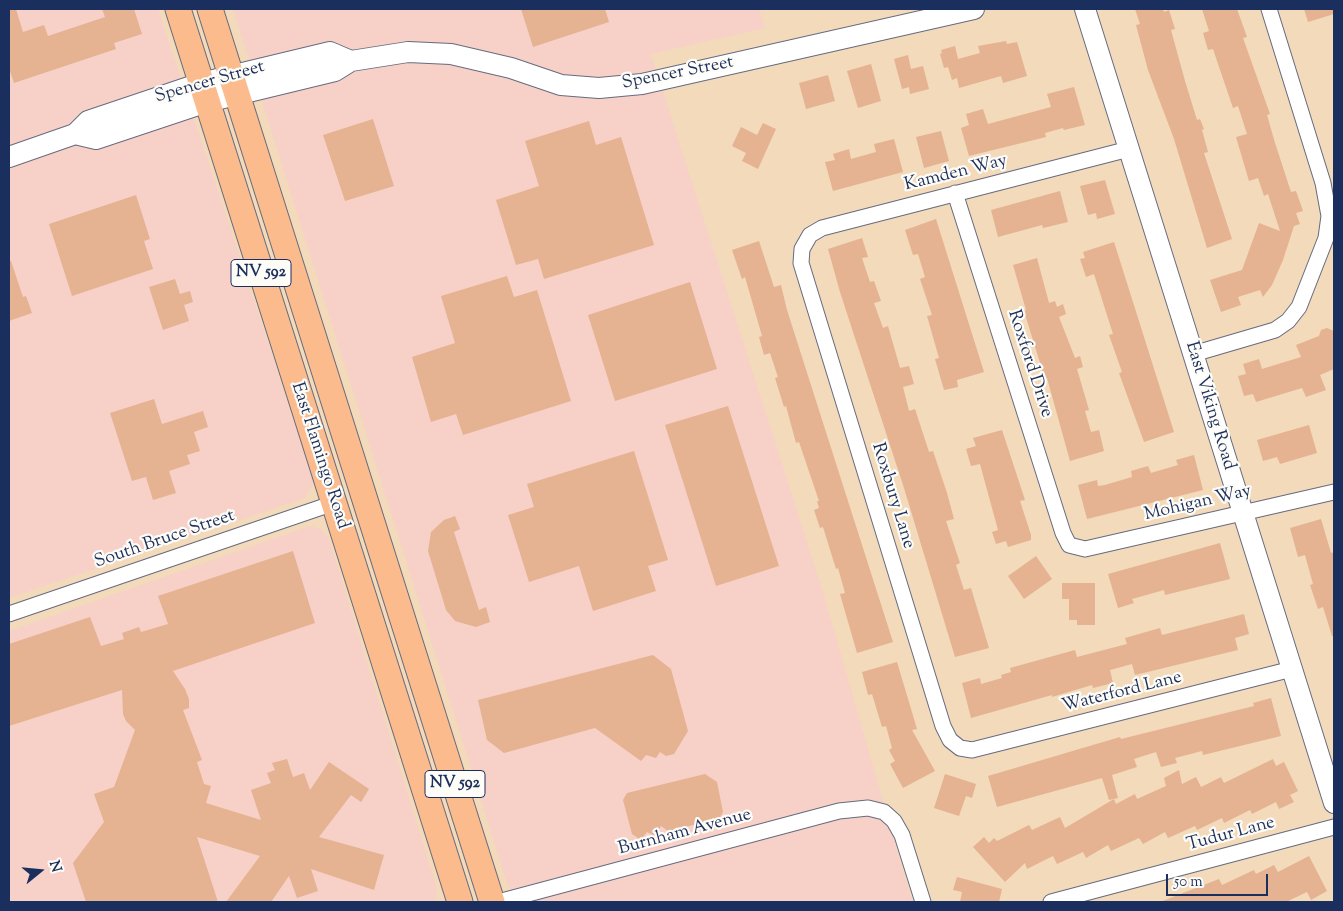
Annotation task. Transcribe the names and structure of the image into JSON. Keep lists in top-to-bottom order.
{
  "streets": {
    "main road": ["NV 592", "East Flamingo Road"],
    "street": [
      "Spencer Street",
      "Kamden Way",
      "Roxford Drive",
      "East Viking Road",
      "Roxbury Lane",
      "Mohigan Way",
      "South Bruce Street",
      "Waterford Lane",
      "Burnham Avenue",
      "Tudur Lane"
    ]
  },
  "crossings": [
    ["Spencer Street", "East Flamingo Road"],
    ["Kamden Way", "Roxford Drive"],
    ["Kamden Way", "East Viking Road"],
    ["Kamden Way", "Roxbury Lane"],
    ["Roxford Drive", "Mohigan Way"],
    ["East Viking Road", "Mohigan Way"],
    ["East Viking Road", "Waterford Lane"],
    ["East Flamingo Road", "South Bruce Street"],
    ["Roxbury Lane", "Waterford Lane"]
  ],
  "scale_bar": "50 m",
  "north": "right"
}
